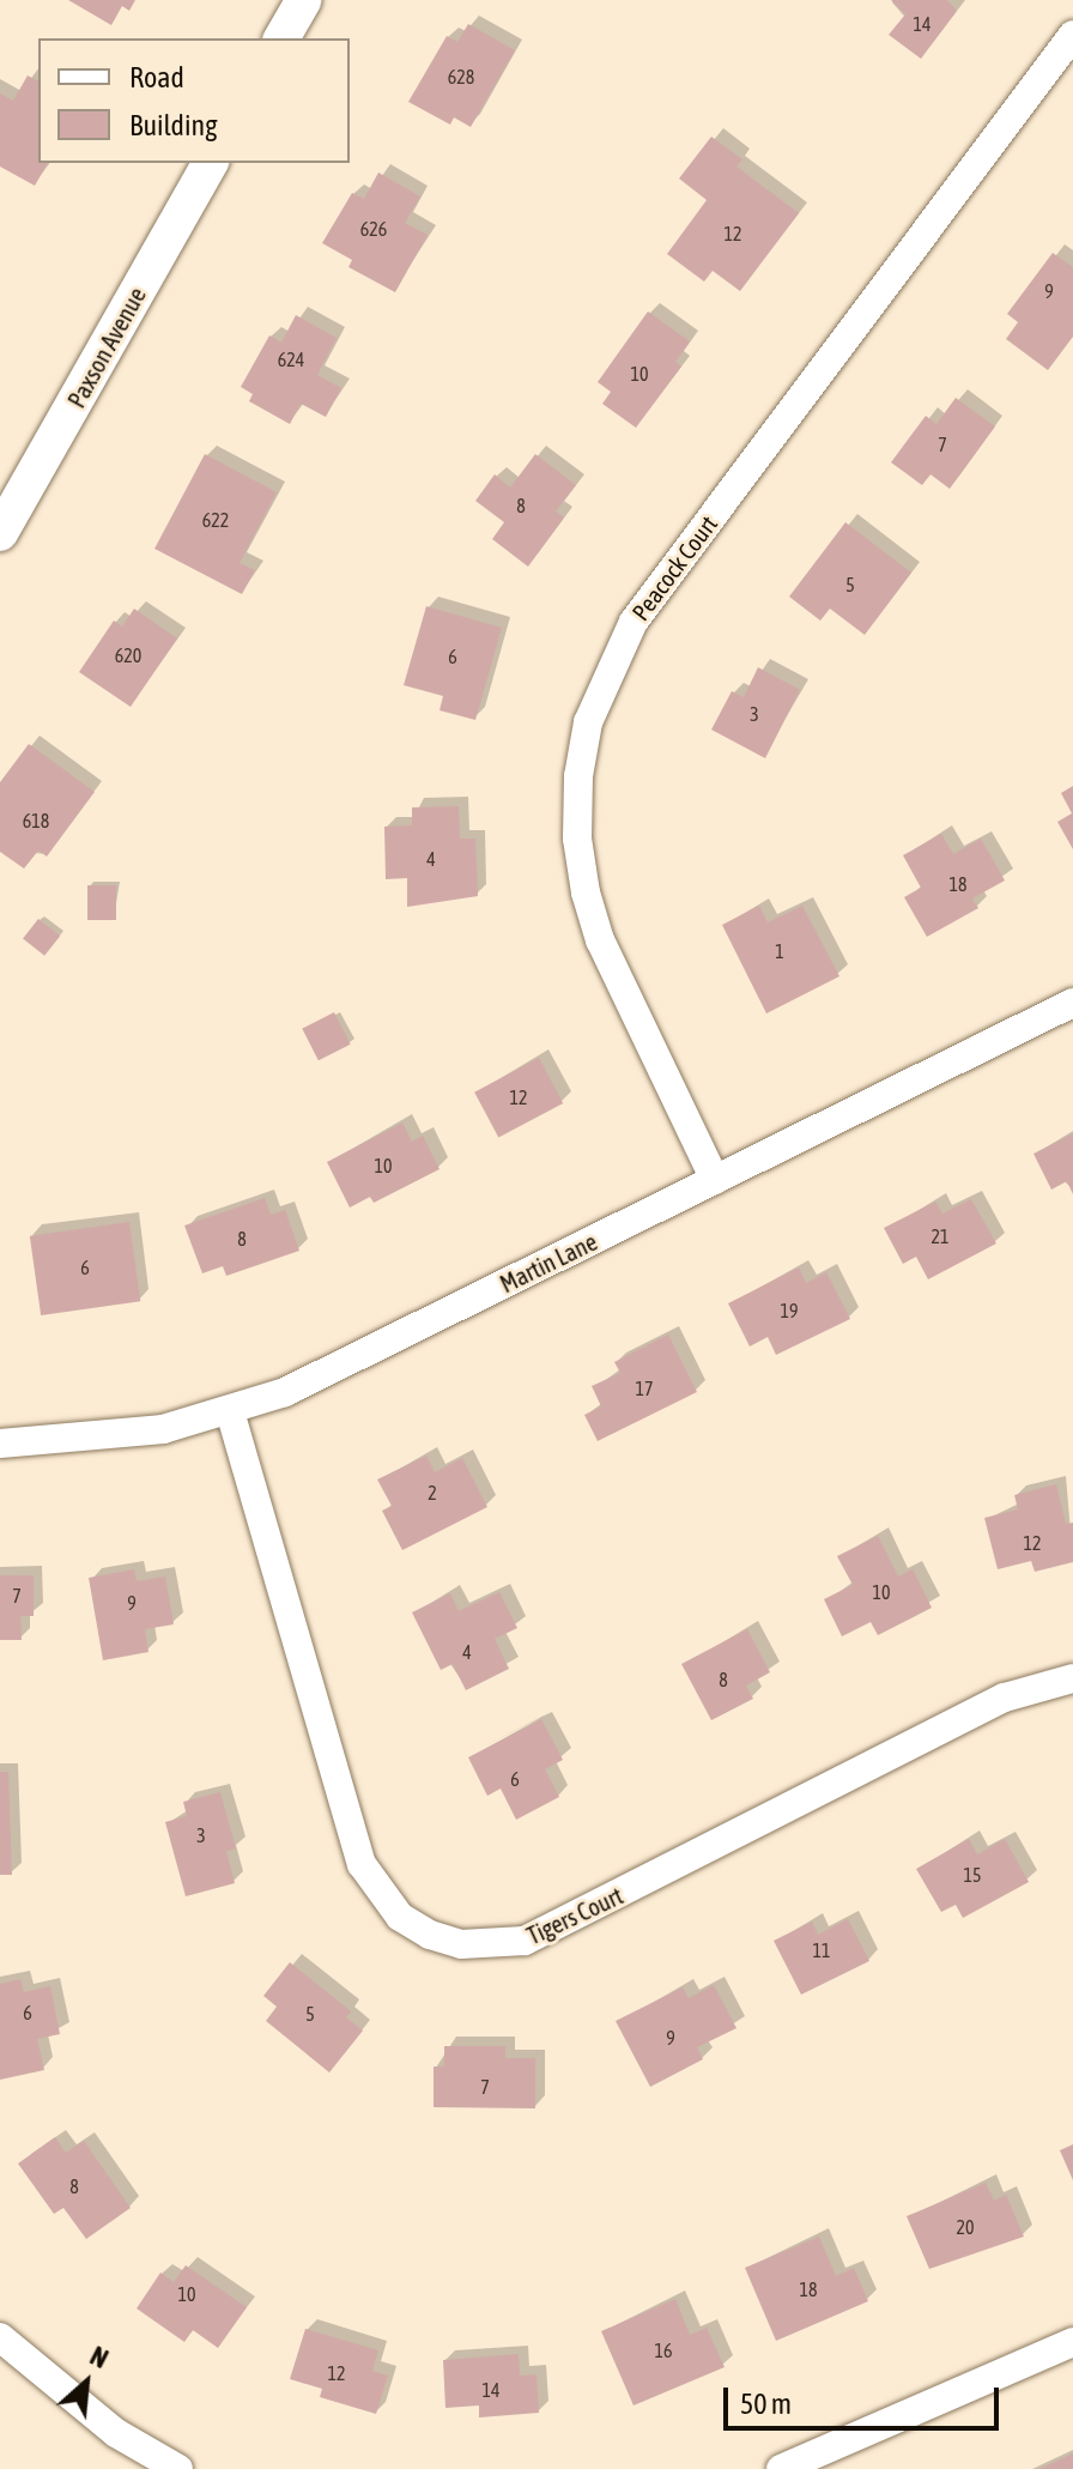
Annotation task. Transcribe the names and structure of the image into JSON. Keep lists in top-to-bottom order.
{
  "streets": {
    "street": [
      "Paxson Avenue",
      "Peacock Court",
      "Martin Lane",
      "Tigers Court"
    ]
  },
  "crossings": [
    ["Peacock Court", "Martin Lane"],
    ["Martin Lane", "Tigers Court"]
  ],
  "house_numbers": [
    "14",
    "628",
    "626",
    "12",
    "9",
    "624",
    "10",
    "7",
    "8",
    "622",
    "5",
    "620",
    "6",
    "3",
    "618",
    "4",
    "18",
    "1",
    "12",
    "10",
    "21",
    "8",
    "6",
    "19",
    "17",
    "2",
    "12",
    "10",
    "7",
    "9",
    "4",
    "8",
    "6",
    "3",
    "15",
    "11",
    "6",
    "5",
    "9",
    "7",
    "8",
    "20",
    "18",
    "10",
    "16",
    "12",
    "14"
  ],
  "legend": ["Road", "Building"],
  "scale_bar": "50 m",
  "north": "top right"
}
